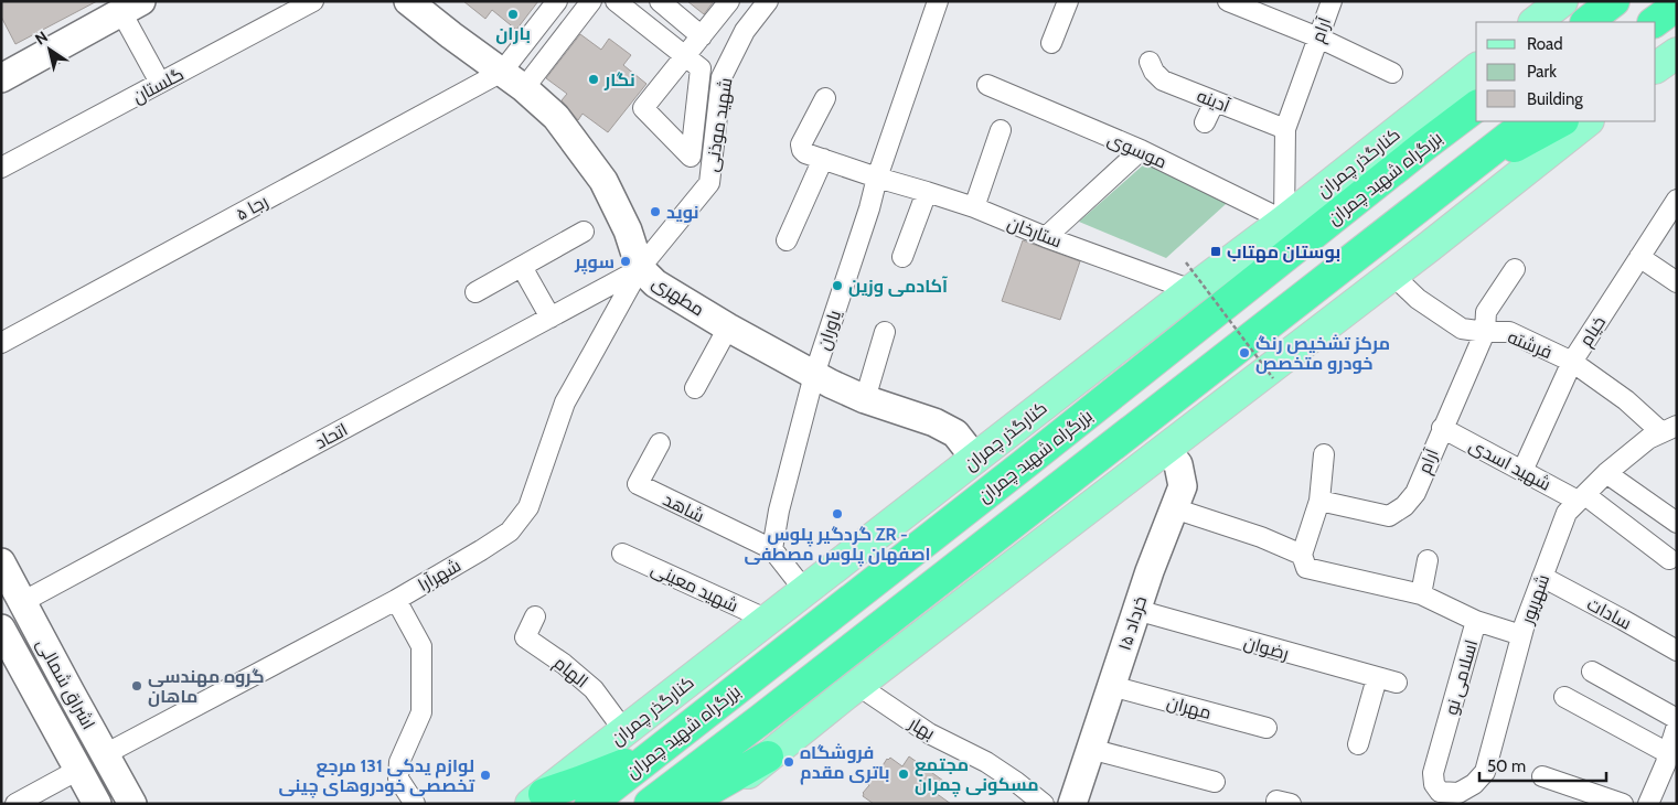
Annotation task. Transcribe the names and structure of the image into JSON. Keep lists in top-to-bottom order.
{
  "streets": {
    "highway": ["بزرگراه شهید چمران"],
    "main road": ["کنارگذر چمران"],
    "street": [
      "آرام",
      "گلستان",
      "آدینه",
      "شهید موذنی",
      "موسوی",
      "رجا ۵",
      "ستارخان",
      "مطهری",
      "یاوران",
      "خیام",
      "فرشته",
      "اتحاد",
      "شهید اسدی",
      "شاهد",
      "شهرآرا",
      "شهید معینی",
      "شهریور",
      "سادات",
      "۱۵ خرداد",
      "رضوان",
      "الهام",
      "اسلامی نو",
      "اشراق شمالی",
      "مهران",
      "بهار"
    ]
  },
  "crossings": [
    ["آرام", "آدینه"],
    ["آرام", "موسوی"],
    ["آرام", "کنارگذر چمران"],
    ["آرام", "فرشته"],
    ["آرام", "شهید اسدی"],
    ["شهید موذنی", "مطهری"],
    ["شهید موذنی", "اتحاد"],
    ["شهید موذنی", "شهرآرا"],
    ["موسوی", "کنارگذر چمران"],
    ["کنارگذر چمران", "ستارخان"],
    ["کنارگذر چمران", "مطهری"],
    ["کنارگذر چمران", "شهید معینی"],
    ["کنارگذر چمران", "الهام"],
    ["رجا ۵", "مطهری"],
    ["ستارخان", "یاوران"],
    ["مطهری", "یاوران"],
    ["مطهری", "اتحاد"],
    ["مطهری", "شهرآرا"],
    ["یاوران", "شاهد"],
    ["خیام", "فرشته"],
    ["خیام", "شهید اسدی"],
    ["فرشته", "شهریور"],
    ["اتحاد", "شهرآرا"],
    ["اتحاد", "اشراق شمالی"],
    ["شهید اسدی", "شهریور"],
    ["شهرآرا", "اشراق شمالی"],
    ["شهریور", "سادات"],
    ["شهریور", "اسلامی نو"],
    ["۱۵ خرداد", "رضوان"],
    ["۱۵ خرداد", "مهران"]
  ],
  "places": {
    "other": [
      "باران",
      "نگار",
      "نوید",
      "سوپر",
      "آکادمی وزین",
      "مرکز تشخیص رنگ خودرو متخصص",
      "گردگیر پلوس ZR - اصفهان پلوس مصطفی",
      "گروه مهندسی ماهان",
      "فروشگاه باتری مقدم",
      "مجتمع مسکونی چمران",
      "لوازم یدکی 131 مرجع تخصصی خودروهای چینی"
    ],
    "transit": ["بوستان مهتاب"]
  },
  "legend": ["Road", "Park", "Building"],
  "scale_bar": "50 m",
  "north": "top left"
}
